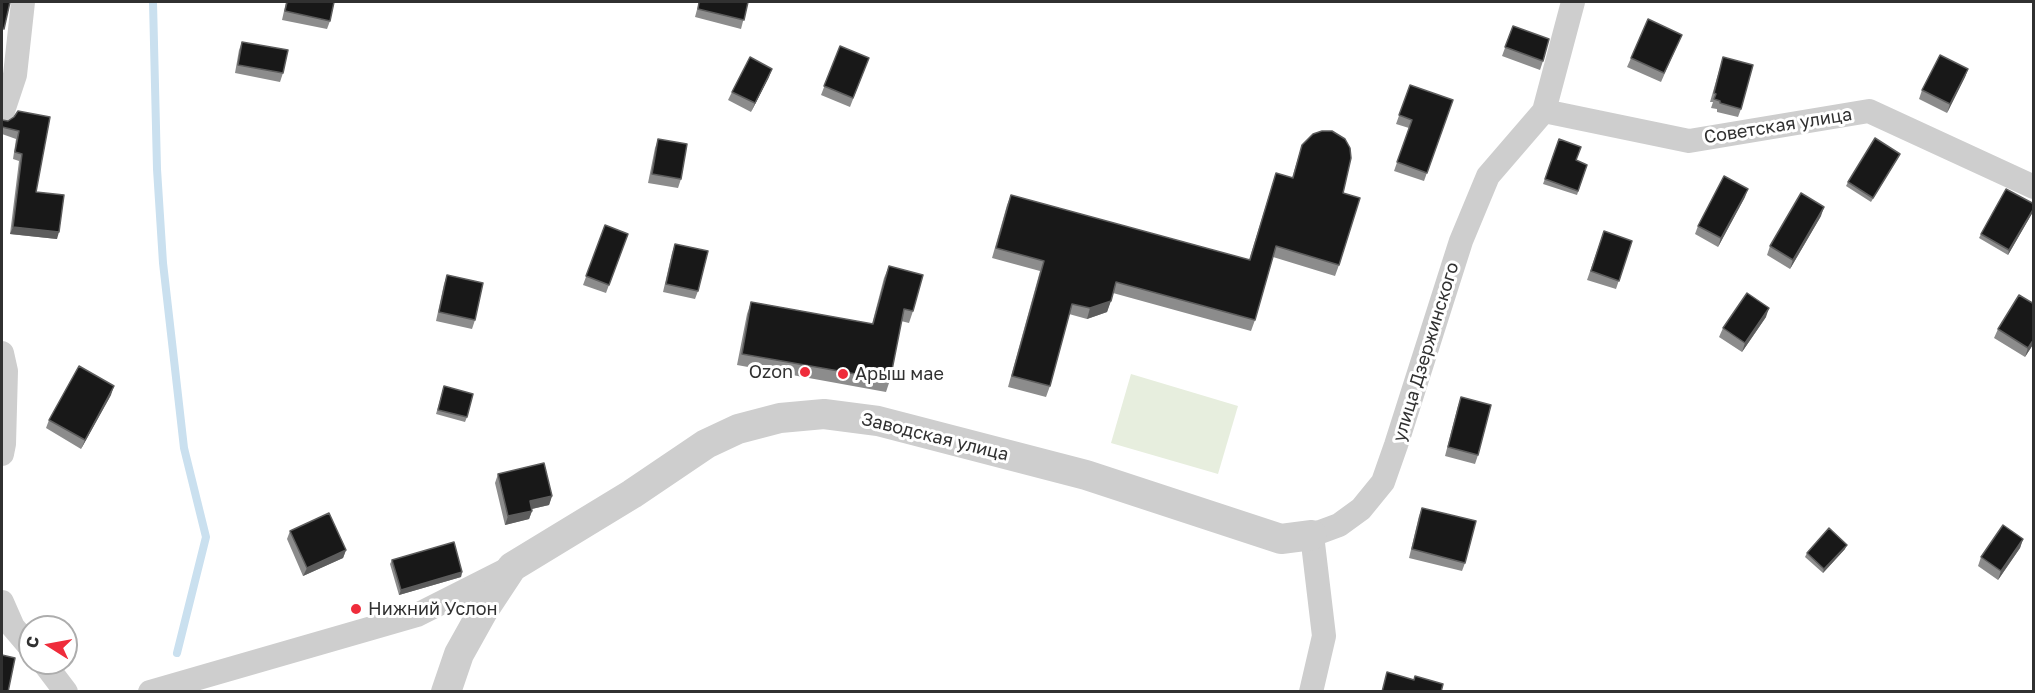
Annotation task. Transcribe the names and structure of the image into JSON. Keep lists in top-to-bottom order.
{
  "streets": {
    "street": ["Советская улица", "улица Дзержинского", "Заводская улица"]
  },
  "crossings": [
    ["Советская улица", "улица Дзержинского"],
    ["улица Дзержинского", "Заводская улица"]
  ],
  "places": ["Ozon", "Арыш мае", "Нижний Услон"],
  "north": "left"
}
